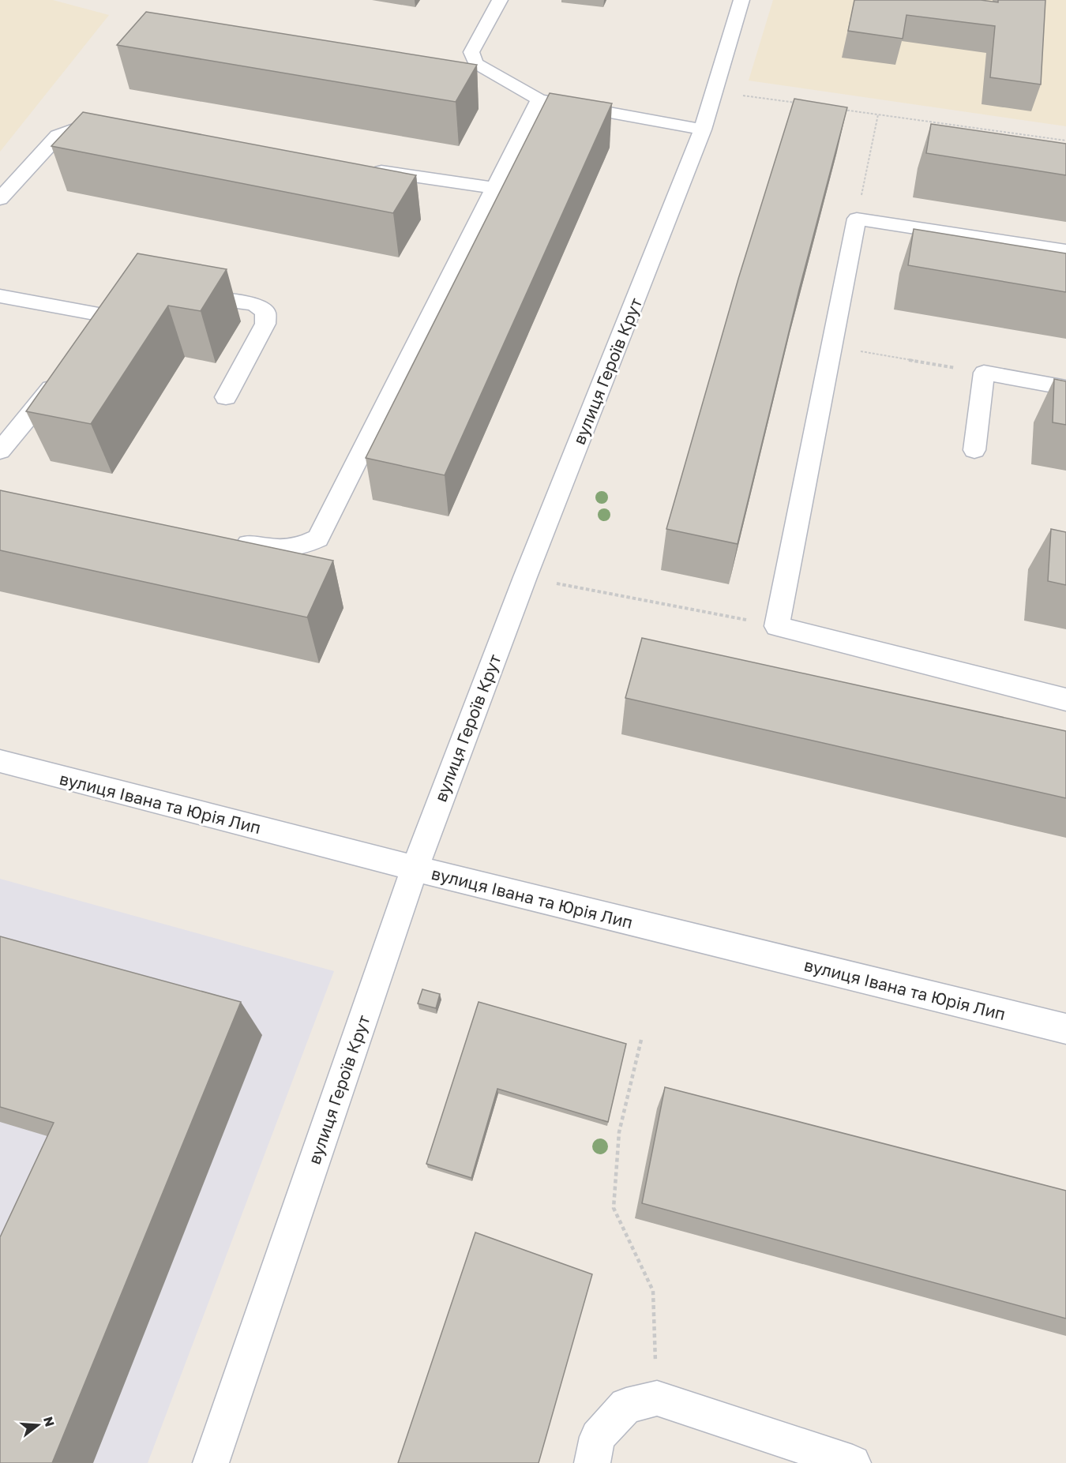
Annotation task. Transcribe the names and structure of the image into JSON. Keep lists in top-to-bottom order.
{
  "streets": {
    "street": ["вулиця Героїв Крут", "вулиця Івана та Юрія Лип"]
  },
  "crossings": [
    ["вулиця Героїв Крут", "вулиця Івана та Юрія Лип"]
  ],
  "north": "right"
}
